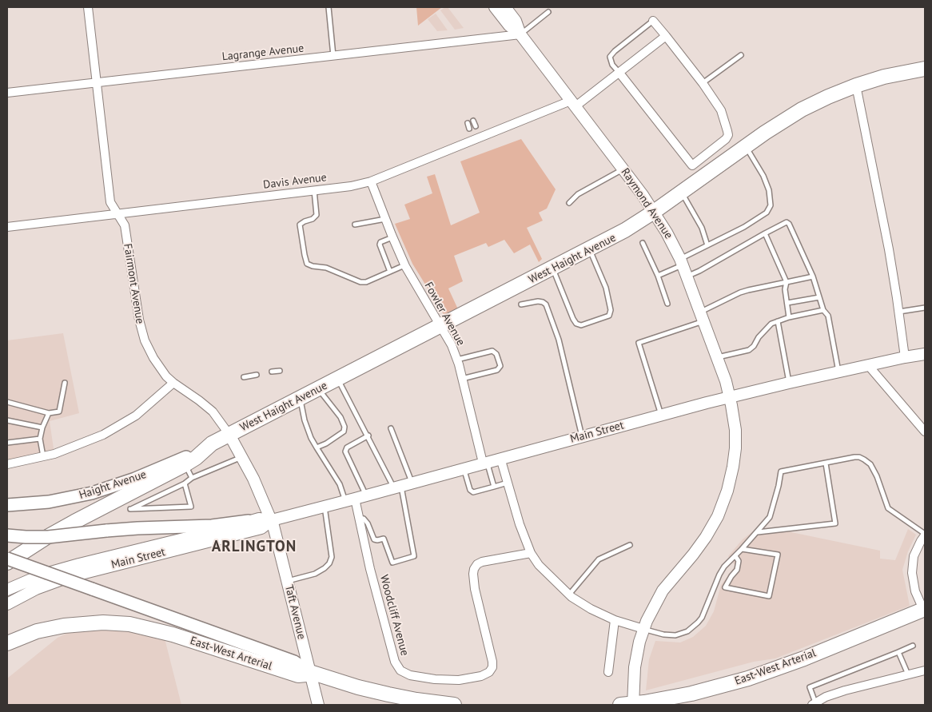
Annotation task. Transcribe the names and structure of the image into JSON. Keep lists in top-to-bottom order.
{
  "streets": {
    "highway": ["West Haight Avenue", "East-West Arterial"],
    "main road": ["Haight Avenue"],
    "street": [
      "Lagrange Avenue",
      "Davis Avenue",
      "Raymond Avenue",
      "Fairmont Avenue",
      "Fowler Avenue",
      "Main Street",
      "Taft Avenue",
      "Woodcliff Avenue"
    ]
  },
  "crossings": [
    ["Lagrange Avenue", "Raymond Avenue"],
    ["Lagrange Avenue", "Fairmont Avenue"],
    ["Davis Avenue", "Raymond Avenue"],
    ["Davis Avenue", "Fairmont Avenue"],
    ["Davis Avenue", "Fowler Avenue"],
    ["Raymond Avenue", "West Haight Avenue"],
    ["Raymond Avenue", "Main Street"],
    ["Raymond Avenue", "East-West Arterial"],
    ["West Haight Avenue", "Fairmont Avenue"],
    ["West Haight Avenue", "Fowler Avenue"],
    ["West Haight Avenue", "Haight Avenue"],
    ["Fairmont Avenue", "Main Street"],
    ["Fairmont Avenue", "Taft Avenue"],
    ["Fowler Avenue", "Main Street"],
    ["Main Street", "Taft Avenue"],
    ["Main Street", "Woodcliff Avenue"],
    ["Taft Avenue", "East-West Arterial"]
  ],
  "districts": ["ARLINGTON"]
}
